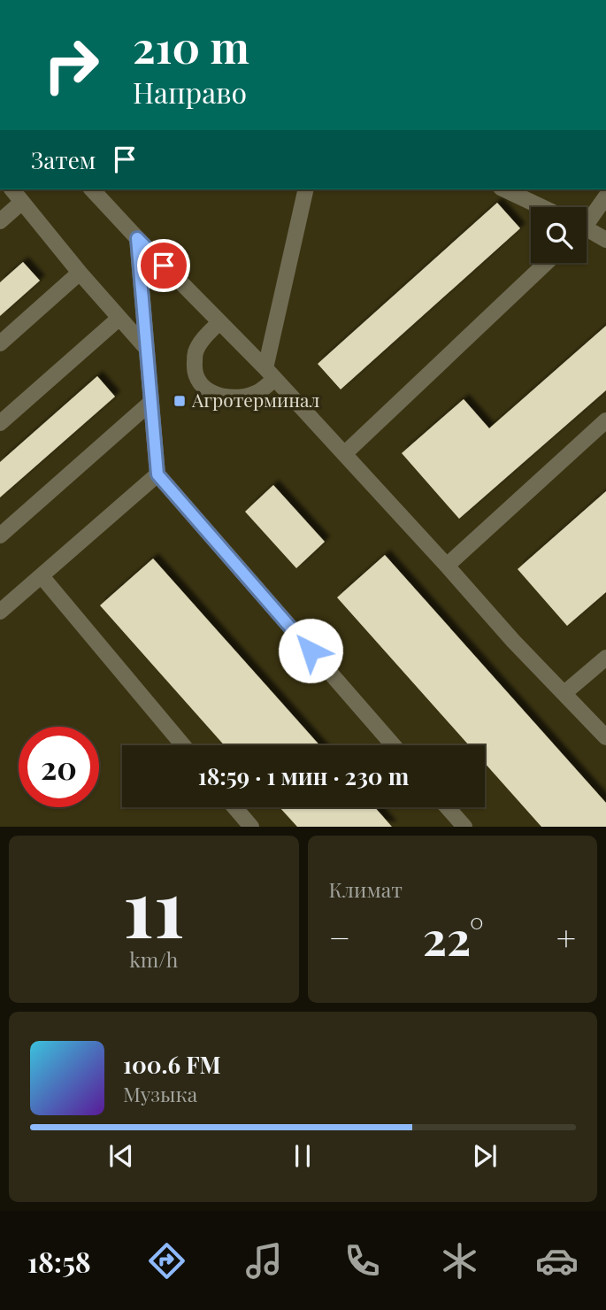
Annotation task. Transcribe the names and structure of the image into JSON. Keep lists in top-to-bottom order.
{
  "places": {
    "transit": ["Агротерминал"]
  },
  "page": {
    "turn": ["210 m", "Направо"],
    "then": "Затем",
    "limit": "20",
    "trip": "18:59 · 1 мин · 230 m",
    "tile": [
      ["11", "km/h"],
      "Климат"
    ],
    "heat": ["−", "22°", "+"],
    "song": ["100.6 FM", "Музыка"],
    "tabs": "18:58"
  }
}
